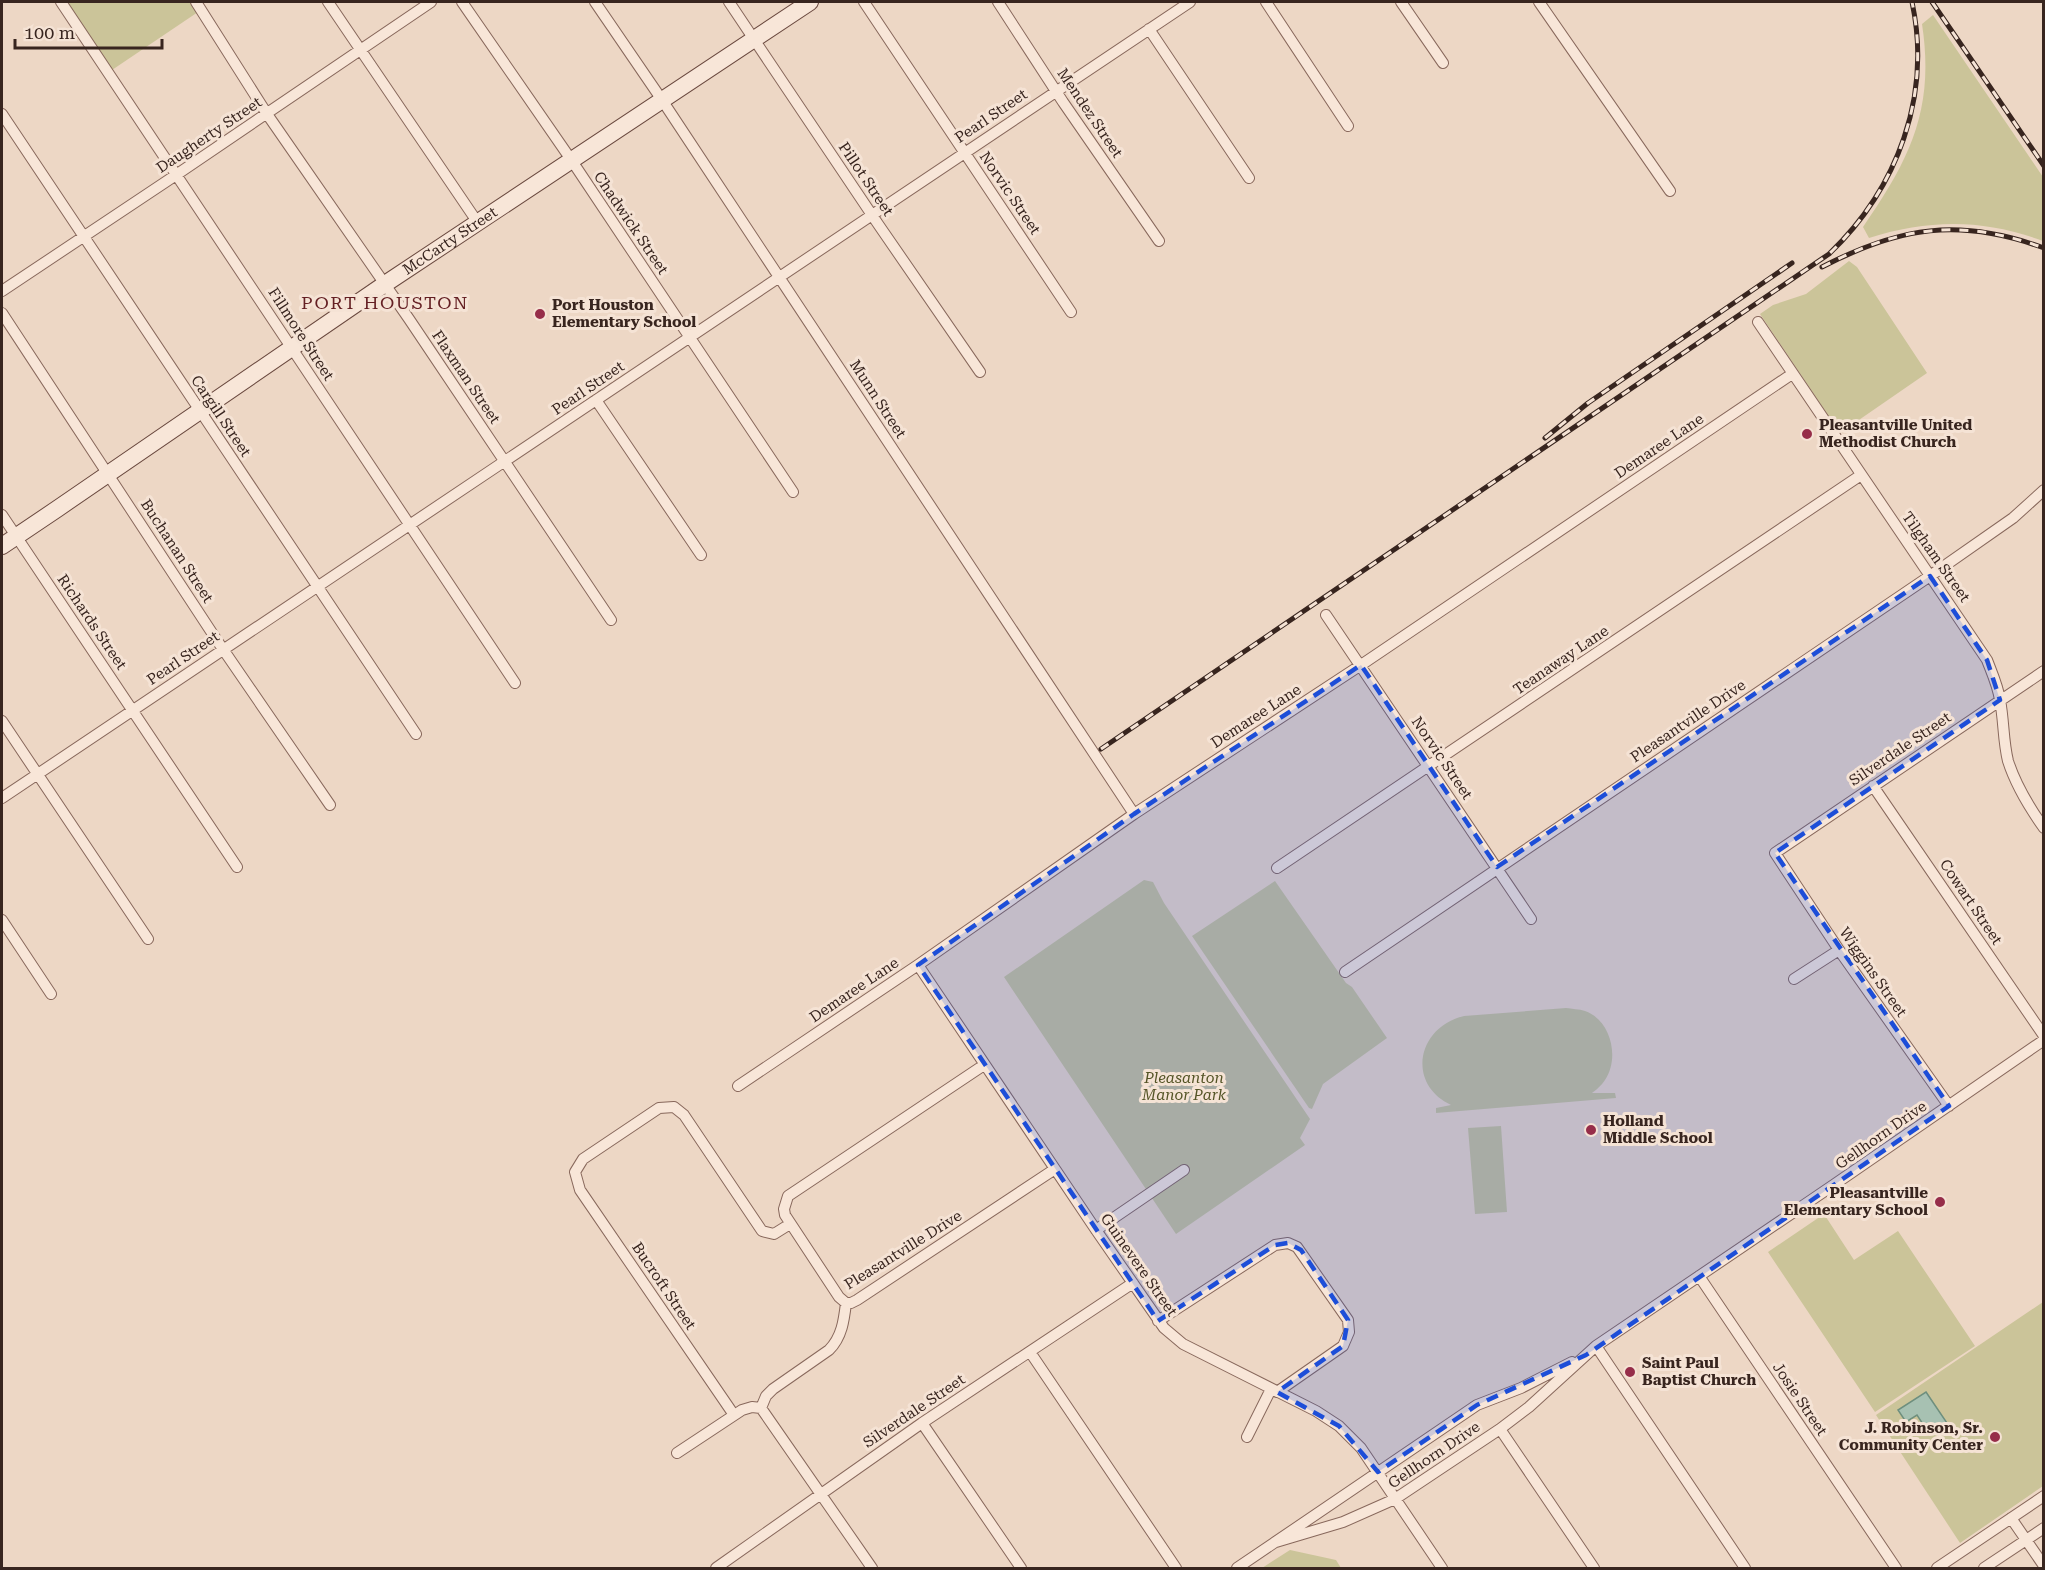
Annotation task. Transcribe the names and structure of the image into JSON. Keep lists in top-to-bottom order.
{
  "streets": {
    "main road": ["McCarty Street"],
    "street": [
      "Mendez Street",
      "Pearl Street",
      "Daugherty Street",
      "Pillot Street",
      "Norvic Street",
      "Chadwick Street",
      "Fillmore Street",
      "Flaxman Street",
      "Munn Street",
      "Cargill Street",
      "Demaree Lane",
      "Buchanan Street",
      "Tilgham Street",
      "Richards Street",
      "Teanaway Lane",
      "Pleasantville Drive",
      "Silverdale Street",
      "Cowart Street",
      "Wiggins Street",
      "Gellhorn Drive",
      "Guinevere Street",
      "Bucroft Street",
      "Josie Street"
    ]
  },
  "crossings": [
    ["Mendez Street", "Pearl Street"],
    ["Pearl Street", "Pillot Street"],
    ["Pearl Street", "Norvic Street"],
    ["Pearl Street", "Chadwick Street"],
    ["Pearl Street", "Fillmore Street"],
    ["Pearl Street", "Flaxman Street"],
    ["Pearl Street", "Munn Street"],
    ["Pearl Street", "Cargill Street"],
    ["Pearl Street", "Buchanan Street"],
    ["Pearl Street", "Richards Street"],
    ["Daugherty Street", "Fillmore Street"],
    ["Daugherty Street", "Flaxman Street"],
    ["Daugherty Street", "Cargill Street"],
    ["Pillot Street", "McCarty Street"],
    ["Norvic Street", "Demaree Lane"],
    ["Norvic Street", "Teanaway Lane"],
    ["Norvic Street", "Pleasantville Drive"],
    ["Chadwick Street", "McCarty Street"],
    ["McCarty Street", "Fillmore Street"],
    ["McCarty Street", "Flaxman Street"],
    ["McCarty Street", "Munn Street"],
    ["McCarty Street", "Cargill Street"],
    ["McCarty Street", "Buchanan Street"],
    ["McCarty Street", "Richards Street"],
    ["Munn Street", "Demaree Lane"],
    ["Demaree Lane", "Tilgham Street"],
    ["Demaree Lane", "Guinevere Street"],
    ["Tilgham Street", "Teanaway Lane"],
    ["Tilgham Street", "Pleasantville Drive"],
    ["Tilgham Street", "Silverdale Street"],
    ["Pleasantville Drive", "Guinevere Street"],
    ["Silverdale Street", "Cowart Street"],
    ["Silverdale Street", "Wiggins Street"],
    ["Silverdale Street", "Guinevere Street"],
    ["Cowart Street", "Gellhorn Drive"],
    ["Wiggins Street", "Gellhorn Drive"],
    ["Gellhorn Drive", "Guinevere Street"],
    ["Gellhorn Drive", "Josie Street"]
  ],
  "districts": ["PORT HOUSTON"],
  "parks": ["Pleasanton Manor Park"],
  "places": [
    "Port Houston Elementary School",
    "Pleasantville United Methodist Church",
    "Holland Middle School",
    "Pleasantville Elementary School",
    "Saint Paul Baptist Church",
    "J. Robinson, Sr. Community Center"
  ],
  "scale_bar": "100 m"
}
